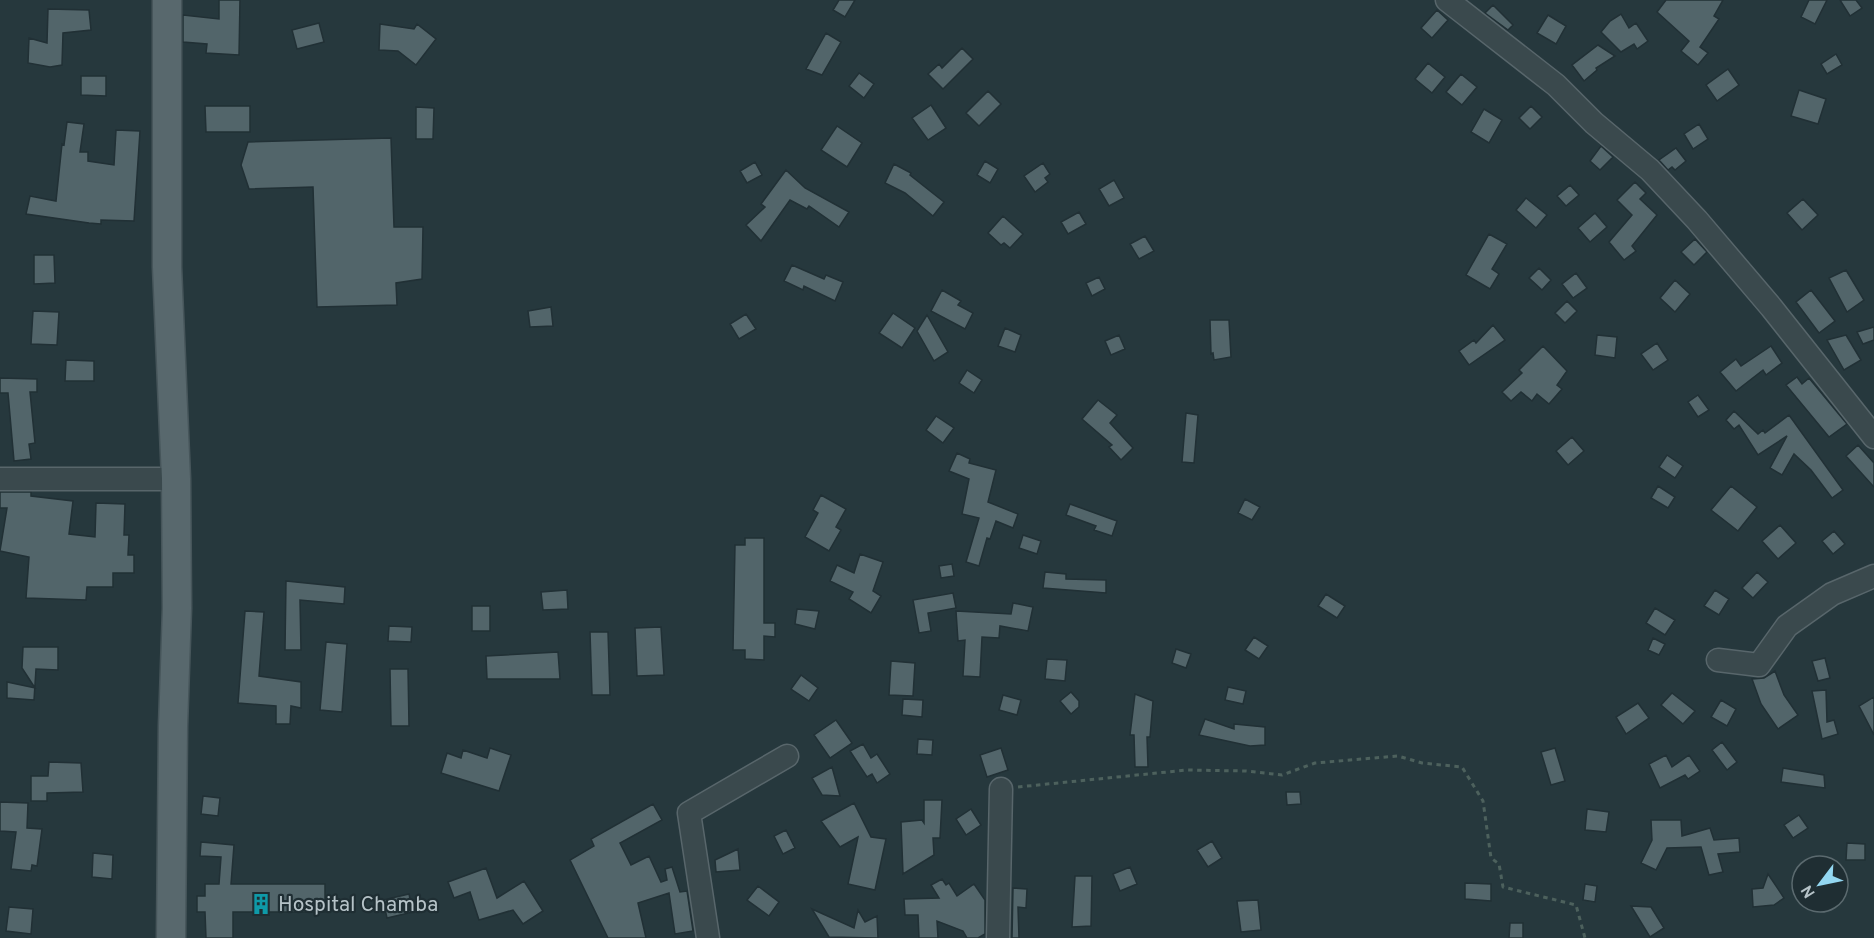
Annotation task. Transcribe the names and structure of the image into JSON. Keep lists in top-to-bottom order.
{
  "places": {
    "building": ["Hospital Chamba"]
  },
  "north": "bottom left"
}
